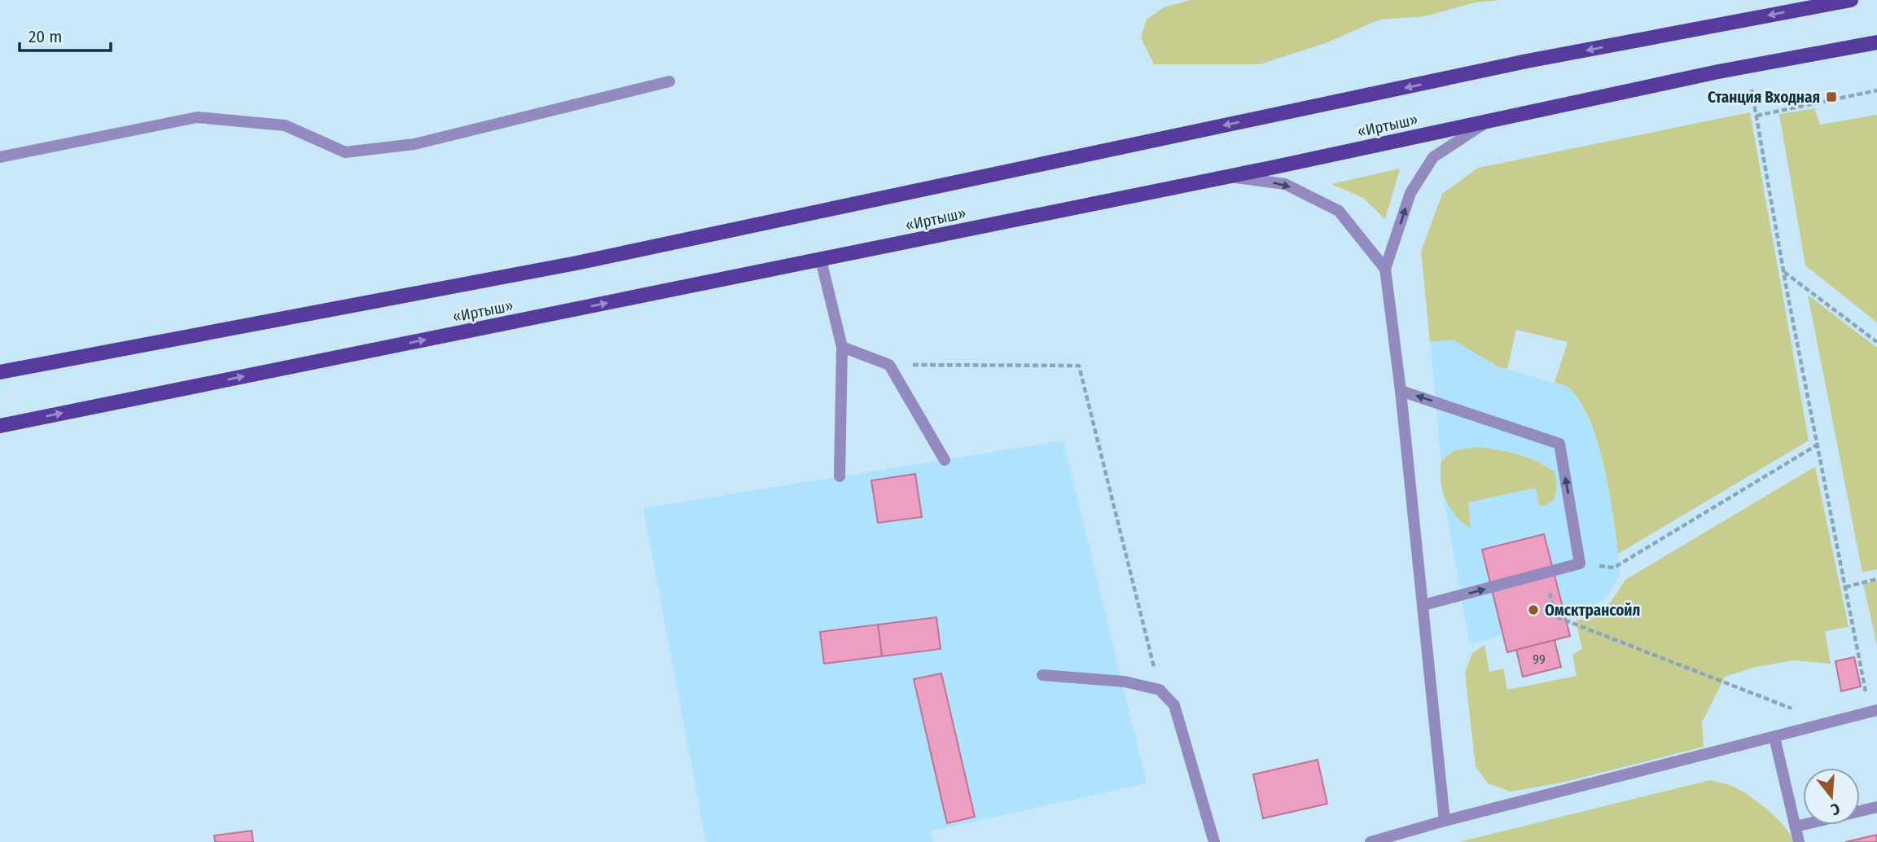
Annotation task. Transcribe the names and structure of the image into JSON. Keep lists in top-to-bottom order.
{
  "streets": {
    "main road": ["«Иртыш»"]
  },
  "places": {
    "transit": ["Станция Входная"],
    "other": ["Омсктрансойл"]
  },
  "house_numbers": ["99"],
  "scale_bar": "20 m",
  "north": "bottom"
}
